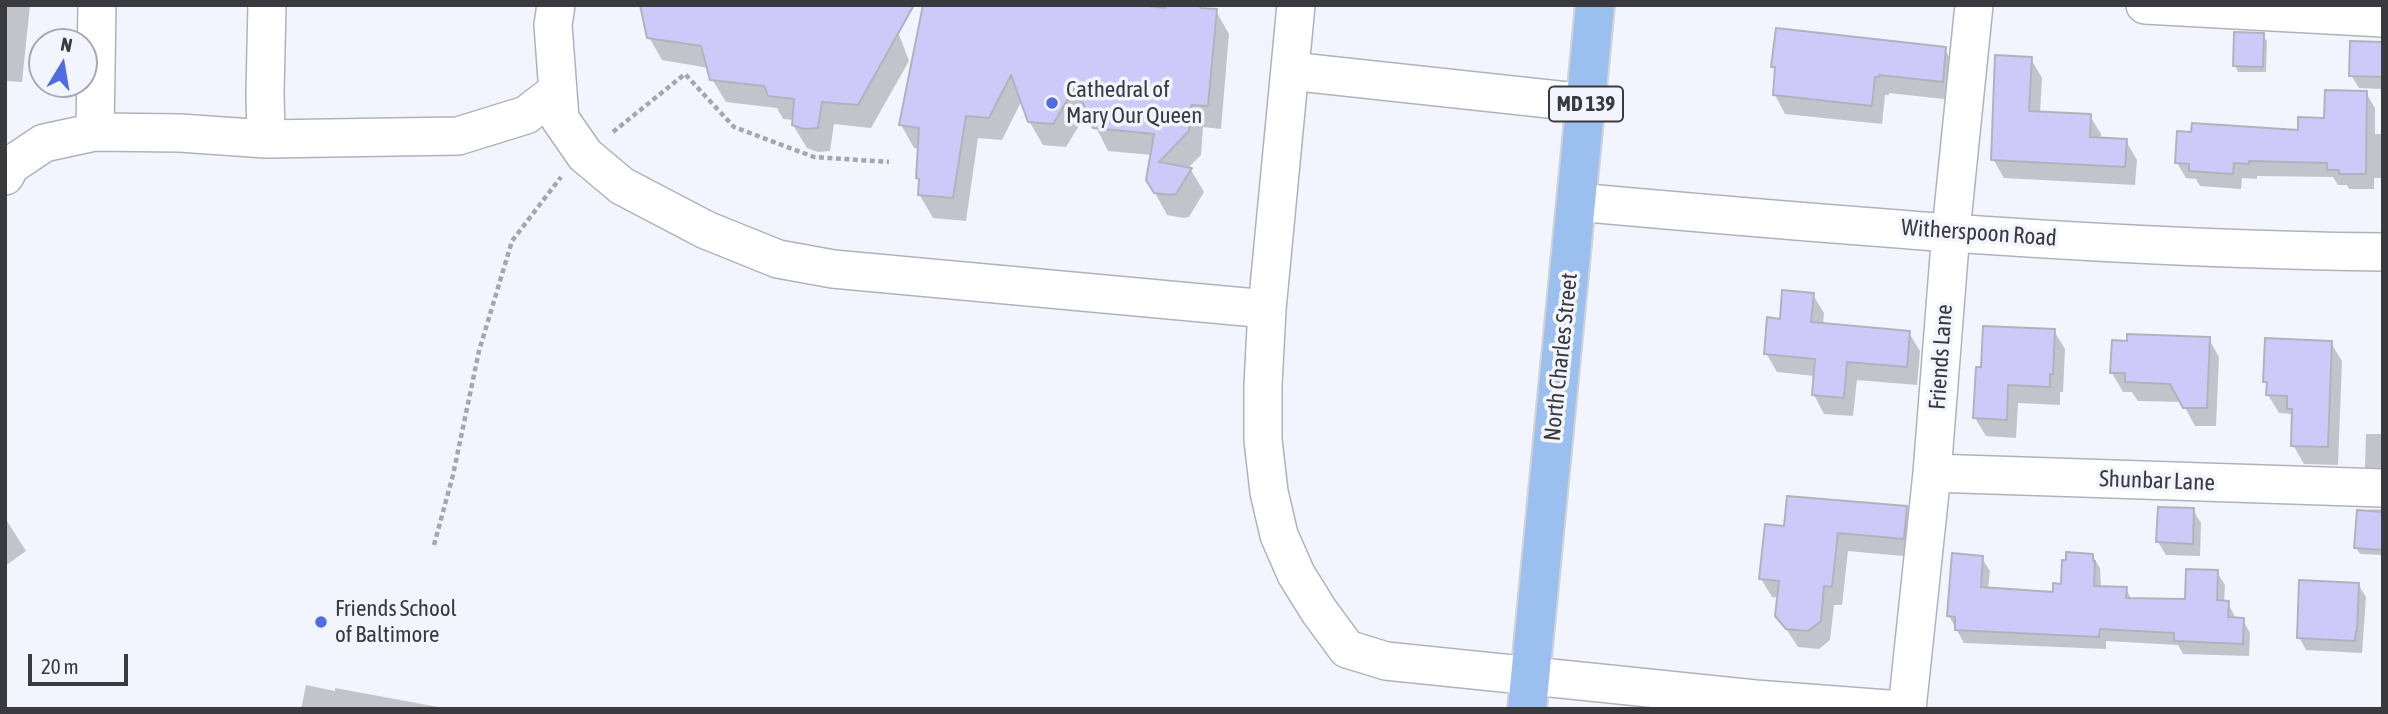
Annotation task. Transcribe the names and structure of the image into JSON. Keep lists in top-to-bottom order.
{
  "streets": {
    "main road": ["MD 139", "North Charles Street"],
    "street": ["Witherspoon Road", "Friends Lane", "Shunbar Lane"]
  },
  "crossings": [
    ["Witherspoon Road", "North Charles Street"],
    ["Witherspoon Road", "Friends Lane"],
    ["Friends Lane", "Shunbar Lane"]
  ],
  "places": ["Cathedral of Mary Our Queen", "Friends School of Baltimore"],
  "scale_bar": "20 m",
  "north": "top"
}
